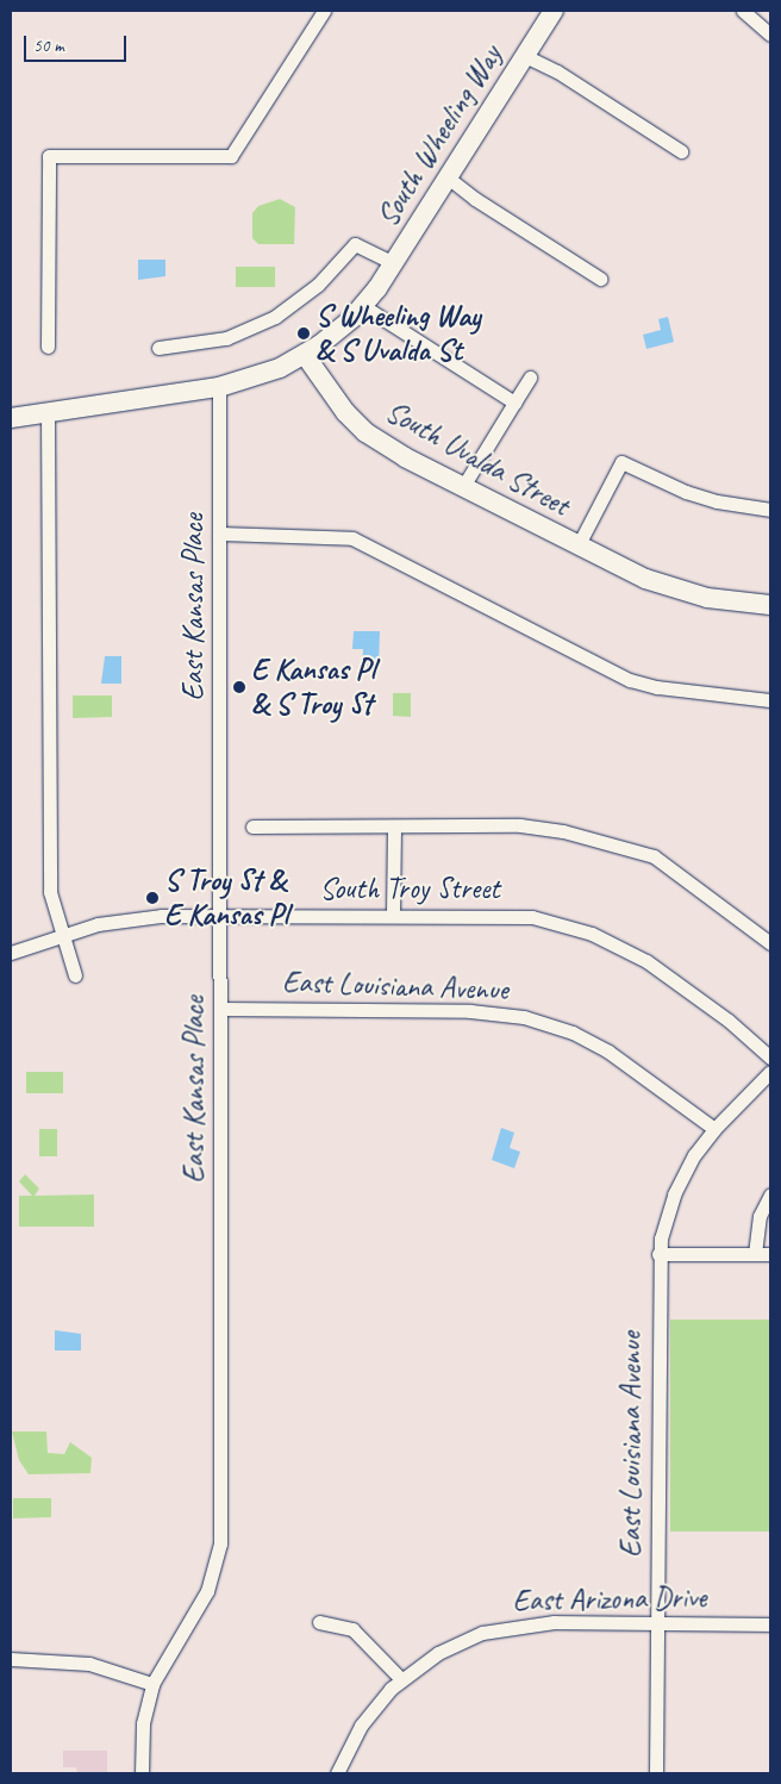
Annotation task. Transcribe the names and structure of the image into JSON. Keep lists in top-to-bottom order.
{
  "streets": {
    "street": [
      "South Wheeling Way",
      "South Uvalda Street",
      "East Kansas Place",
      "South Troy Street",
      "East Louisiana Avenue",
      "East Arizona Drive"
    ]
  },
  "crossings": [
    ["South Wheeling Way", "South Uvalda Street"],
    ["East Kansas Place", "South Troy Street"],
    ["East Kansas Place", "East Louisiana Avenue"],
    ["East Louisiana Avenue", "East Arizona Drive"]
  ],
  "places": ["S Wheeling Way & S Uvalda St", "E Kansas Pl & S Troy St", "S Troy St & E Kansas Pl"],
  "scale_bar": "50 m"
}
